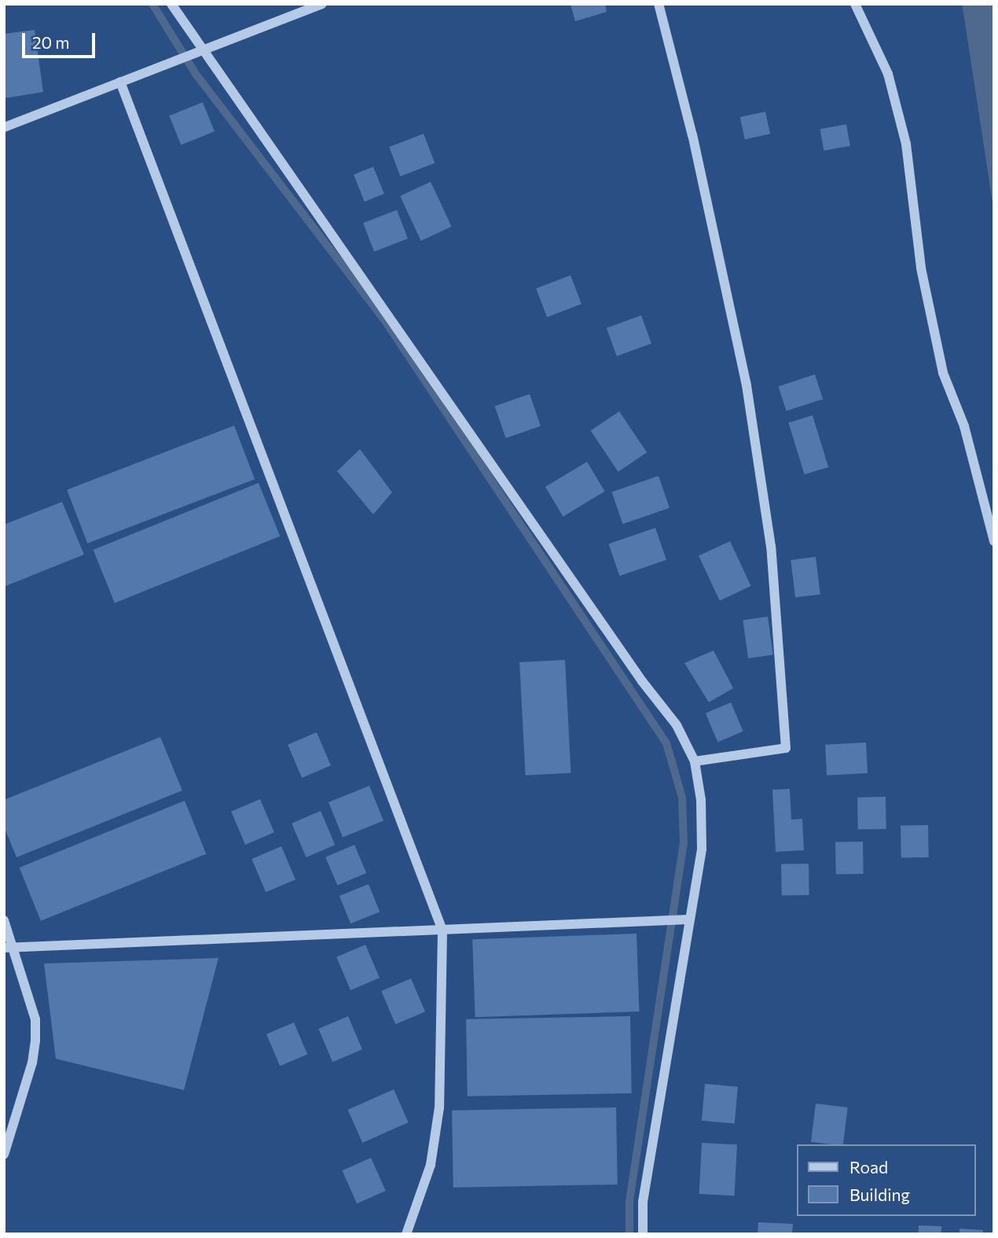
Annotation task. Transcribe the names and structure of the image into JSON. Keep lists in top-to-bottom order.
{
  "legend": ["Road", "Building"],
  "scale_bar": "20 m"
}
